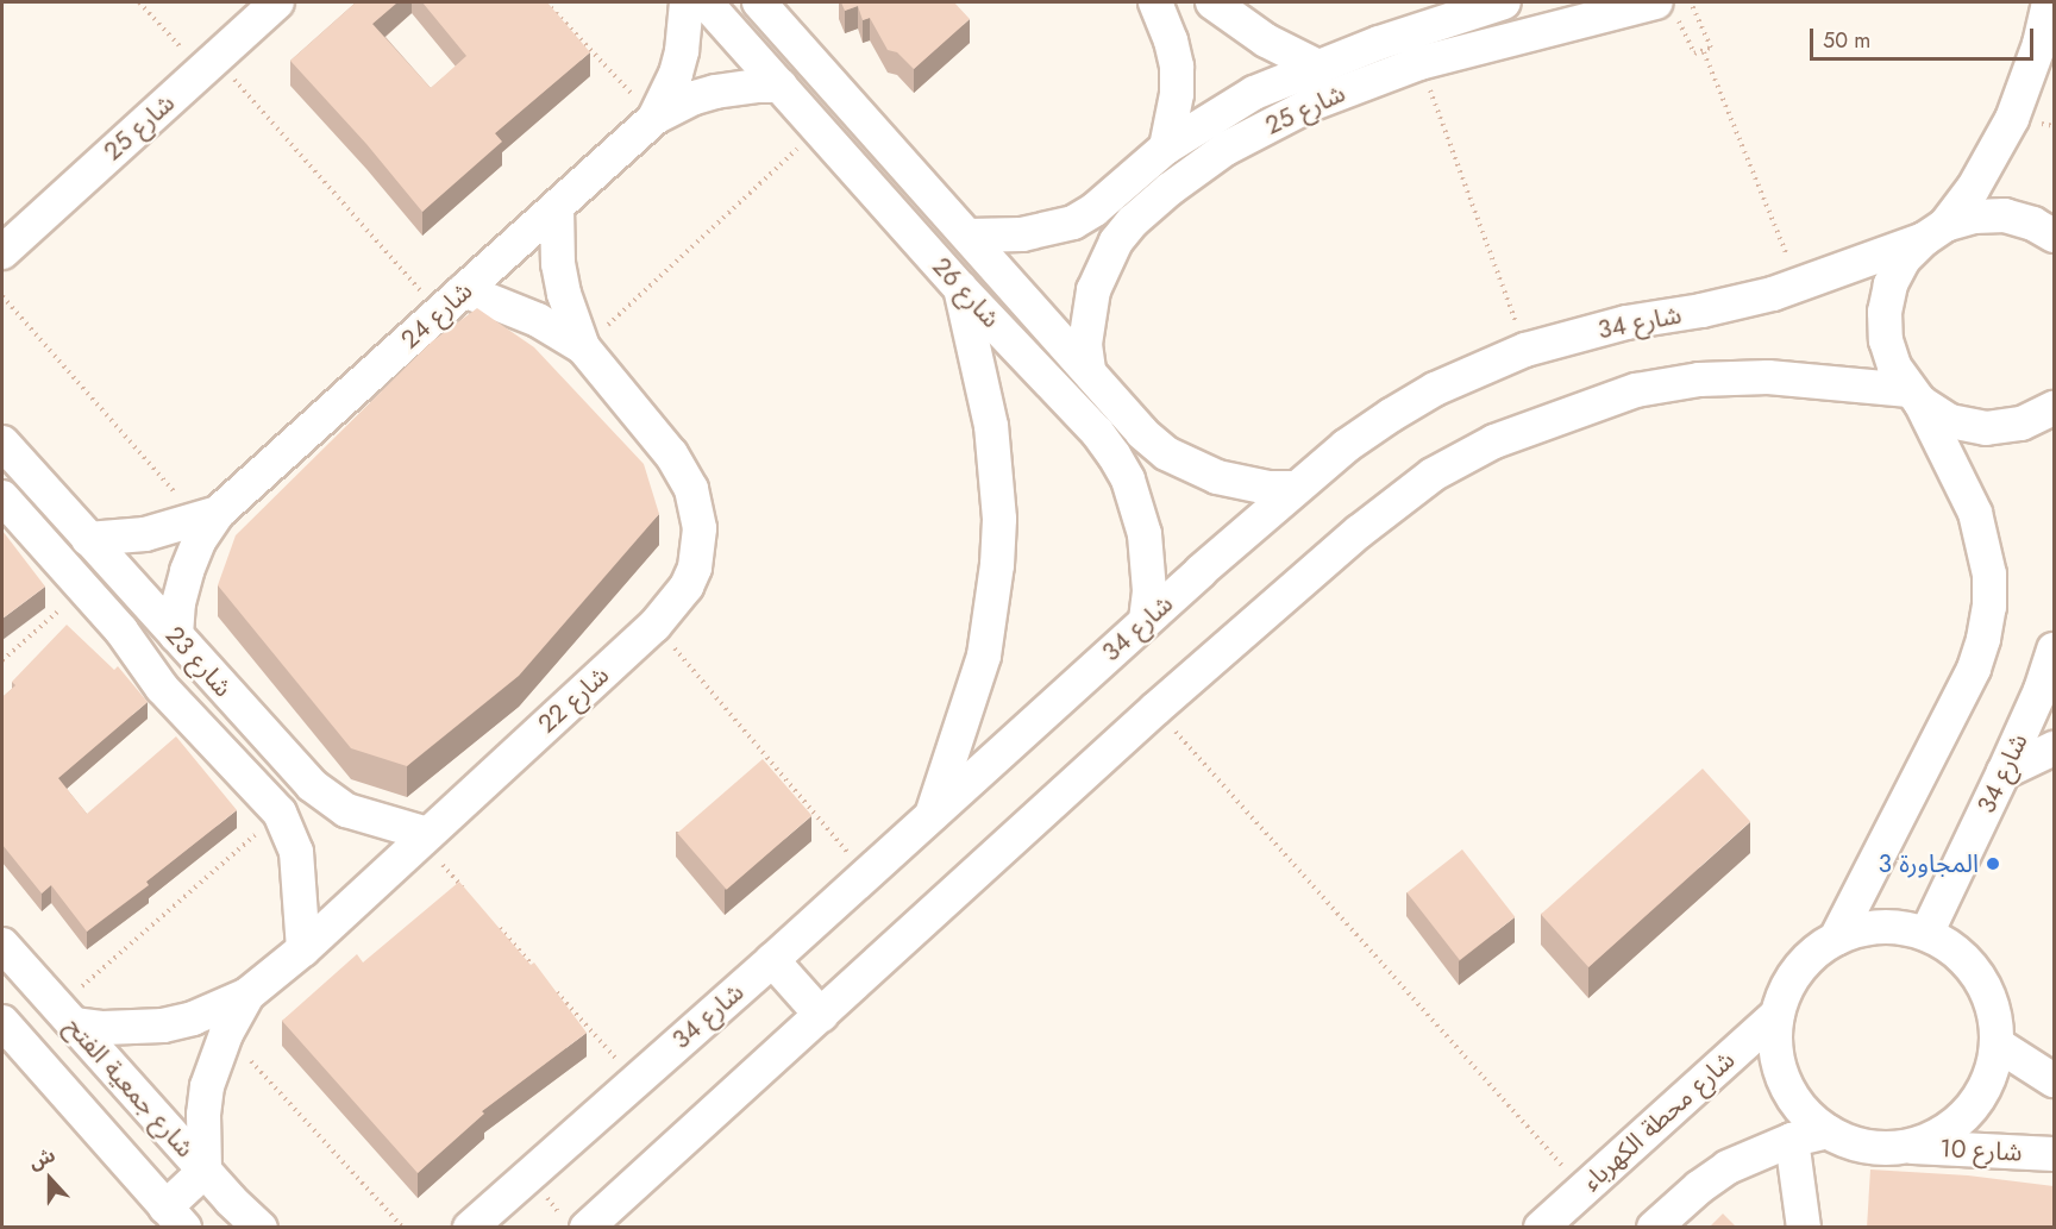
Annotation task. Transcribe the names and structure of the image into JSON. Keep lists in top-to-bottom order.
{
  "streets": {
    "street": [
      "شارع 25",
      "شارع 26",
      "شارع 24",
      "شارع 34",
      "شارع 23",
      "شارع 22",
      "شارع جمعية الفتح",
      "شارع محطة الكهرباء",
      "شارع 10"
    ]
  },
  "crossings": [
    ["شارع 25", "شارع 26"],
    ["شارع 26", "شارع 24"],
    ["شارع 26", "شارع 34"],
    ["شارع 24", "شارع 23"],
    ["شارع 24", "شارع 22"],
    ["شارع 34", "شارع محطة الكهرباء"],
    ["شارع 34", "شارع 10"],
    ["شارع 23", "شارع 22"],
    ["شارع 22", "شارع جمعية الفتح"],
    ["شارع محطة الكهرباء", "شارع 10"]
  ],
  "places": ["المجاورة 3"],
  "scale_bar": "50 m",
  "north": "top"
}
